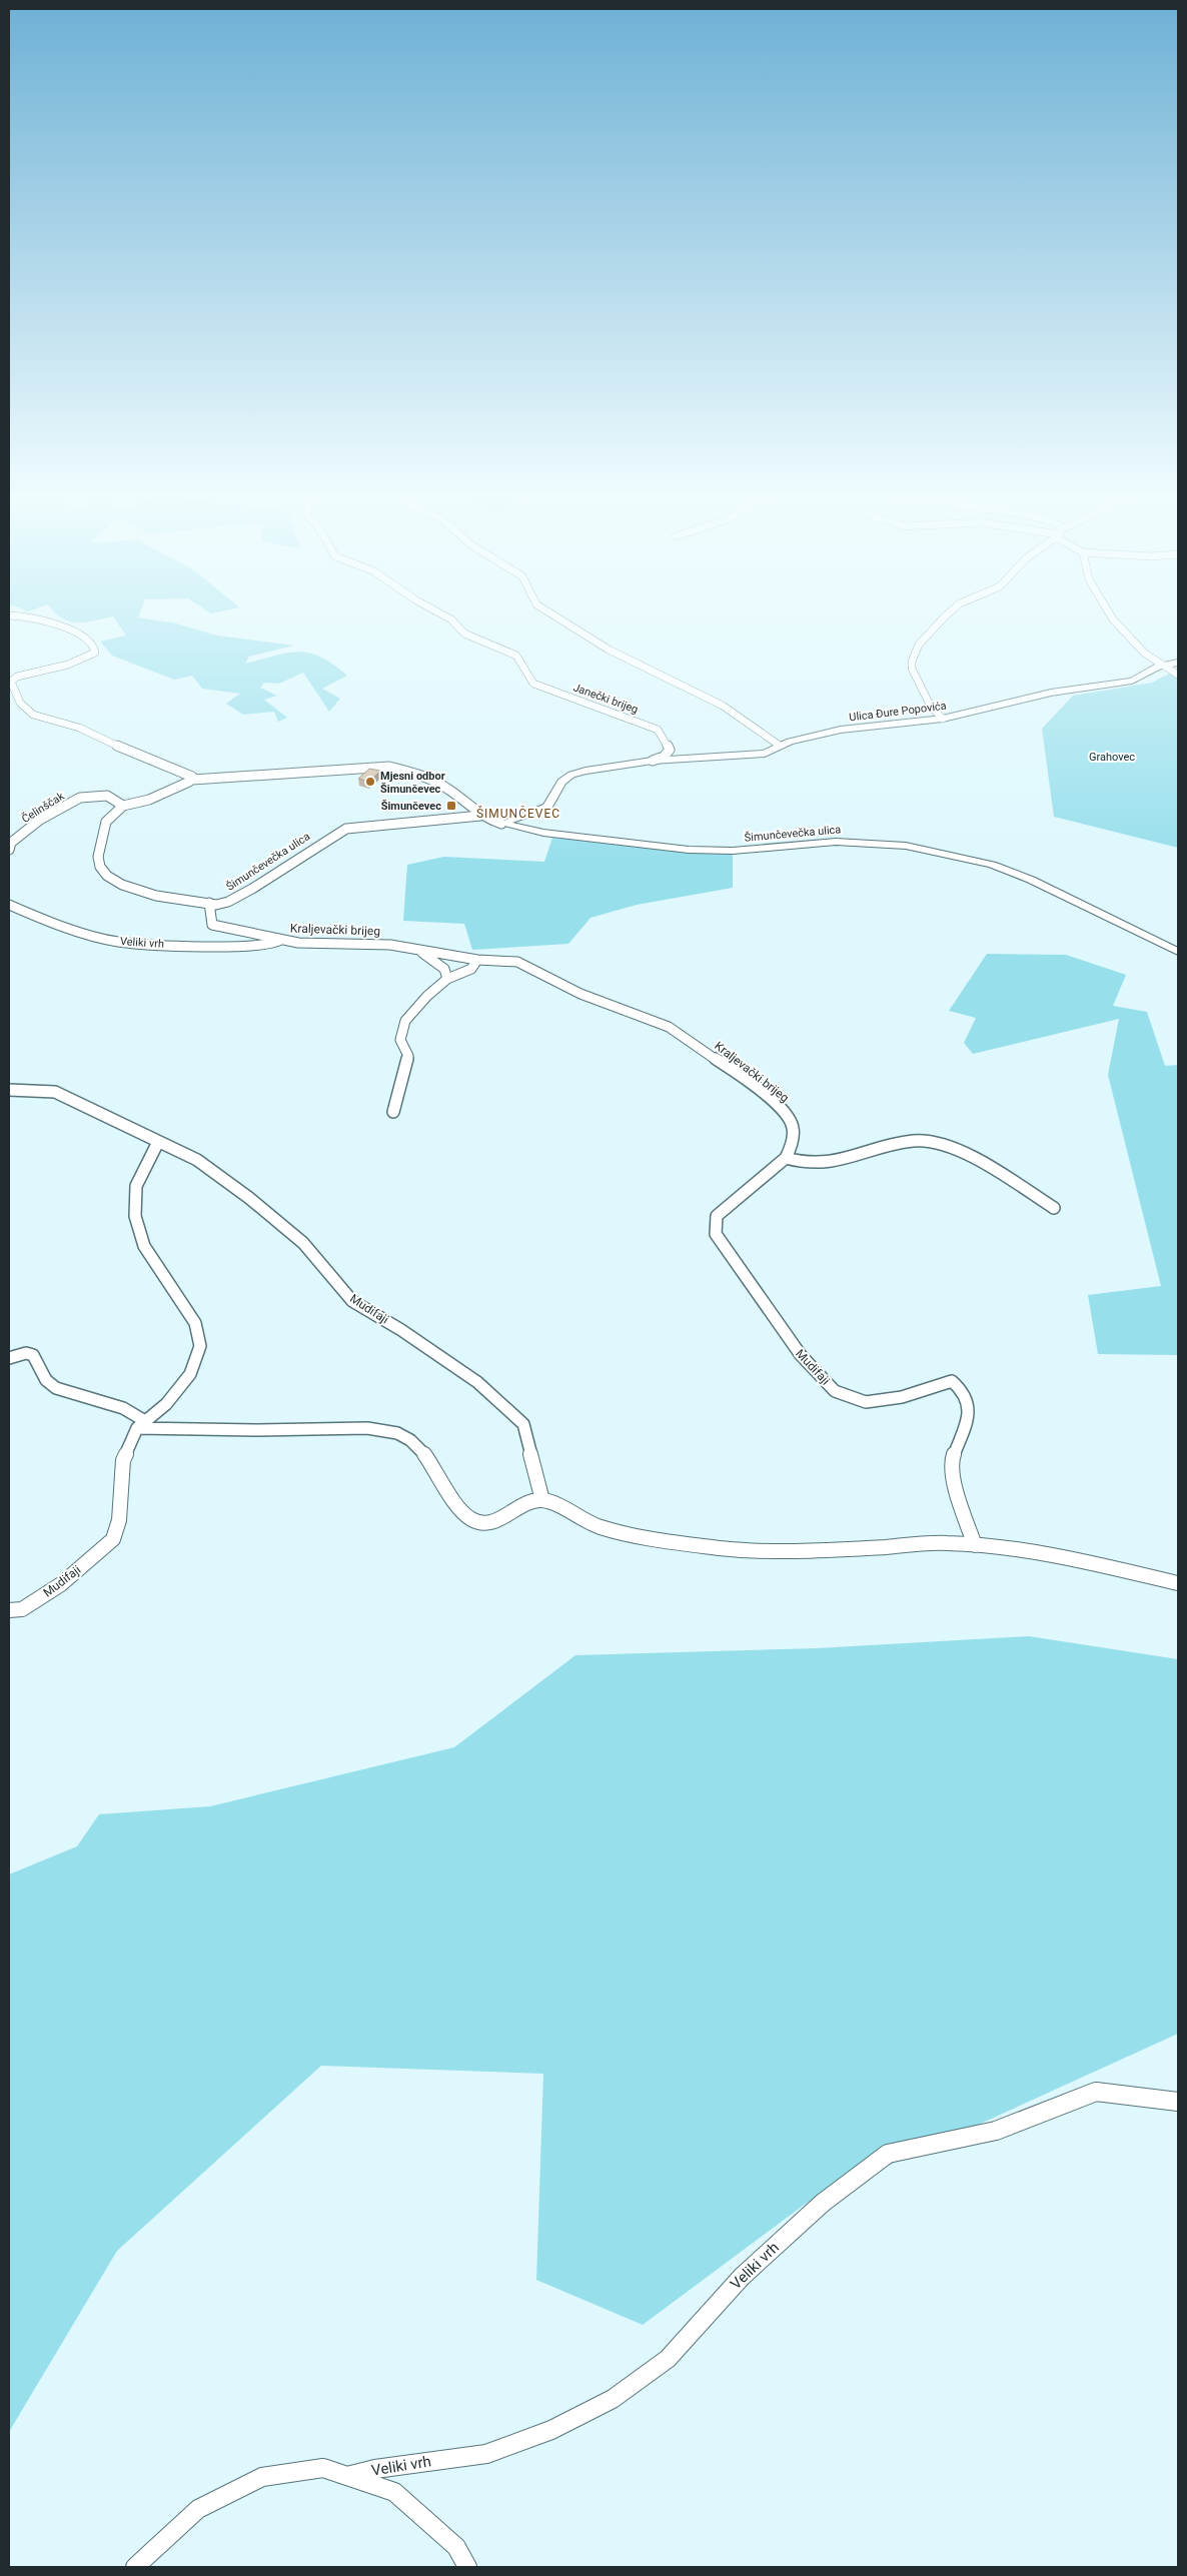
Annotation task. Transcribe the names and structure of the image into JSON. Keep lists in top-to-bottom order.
{
  "streets": {
    "street": [
      "Janečki brijeg",
      "Ulica Đure Popovića",
      "Čelinščak",
      "Šimunčevečka ulica",
      "Kraljevački brijeg",
      "Veliki vrh",
      "Mudifaji"
    ]
  },
  "crossings": [
    ["Ulica Đure Popovića", "Šimunčevečka ulica"],
    ["Čelinščak", "Šimunčevečka ulica"],
    ["Šimunčevečka ulica", "Kraljevački brijeg"],
    ["Kraljevački brijeg", "Veliki vrh"],
    ["Kraljevački brijeg", "Mudifaji"]
  ],
  "districts": ["ŠIMUNČEVEC"],
  "parks": ["Grahovec"],
  "places": {
    "other": ["Mjesni odbor Šimunčevec"],
    "transit": ["Šimunčevec"]
  }
}
